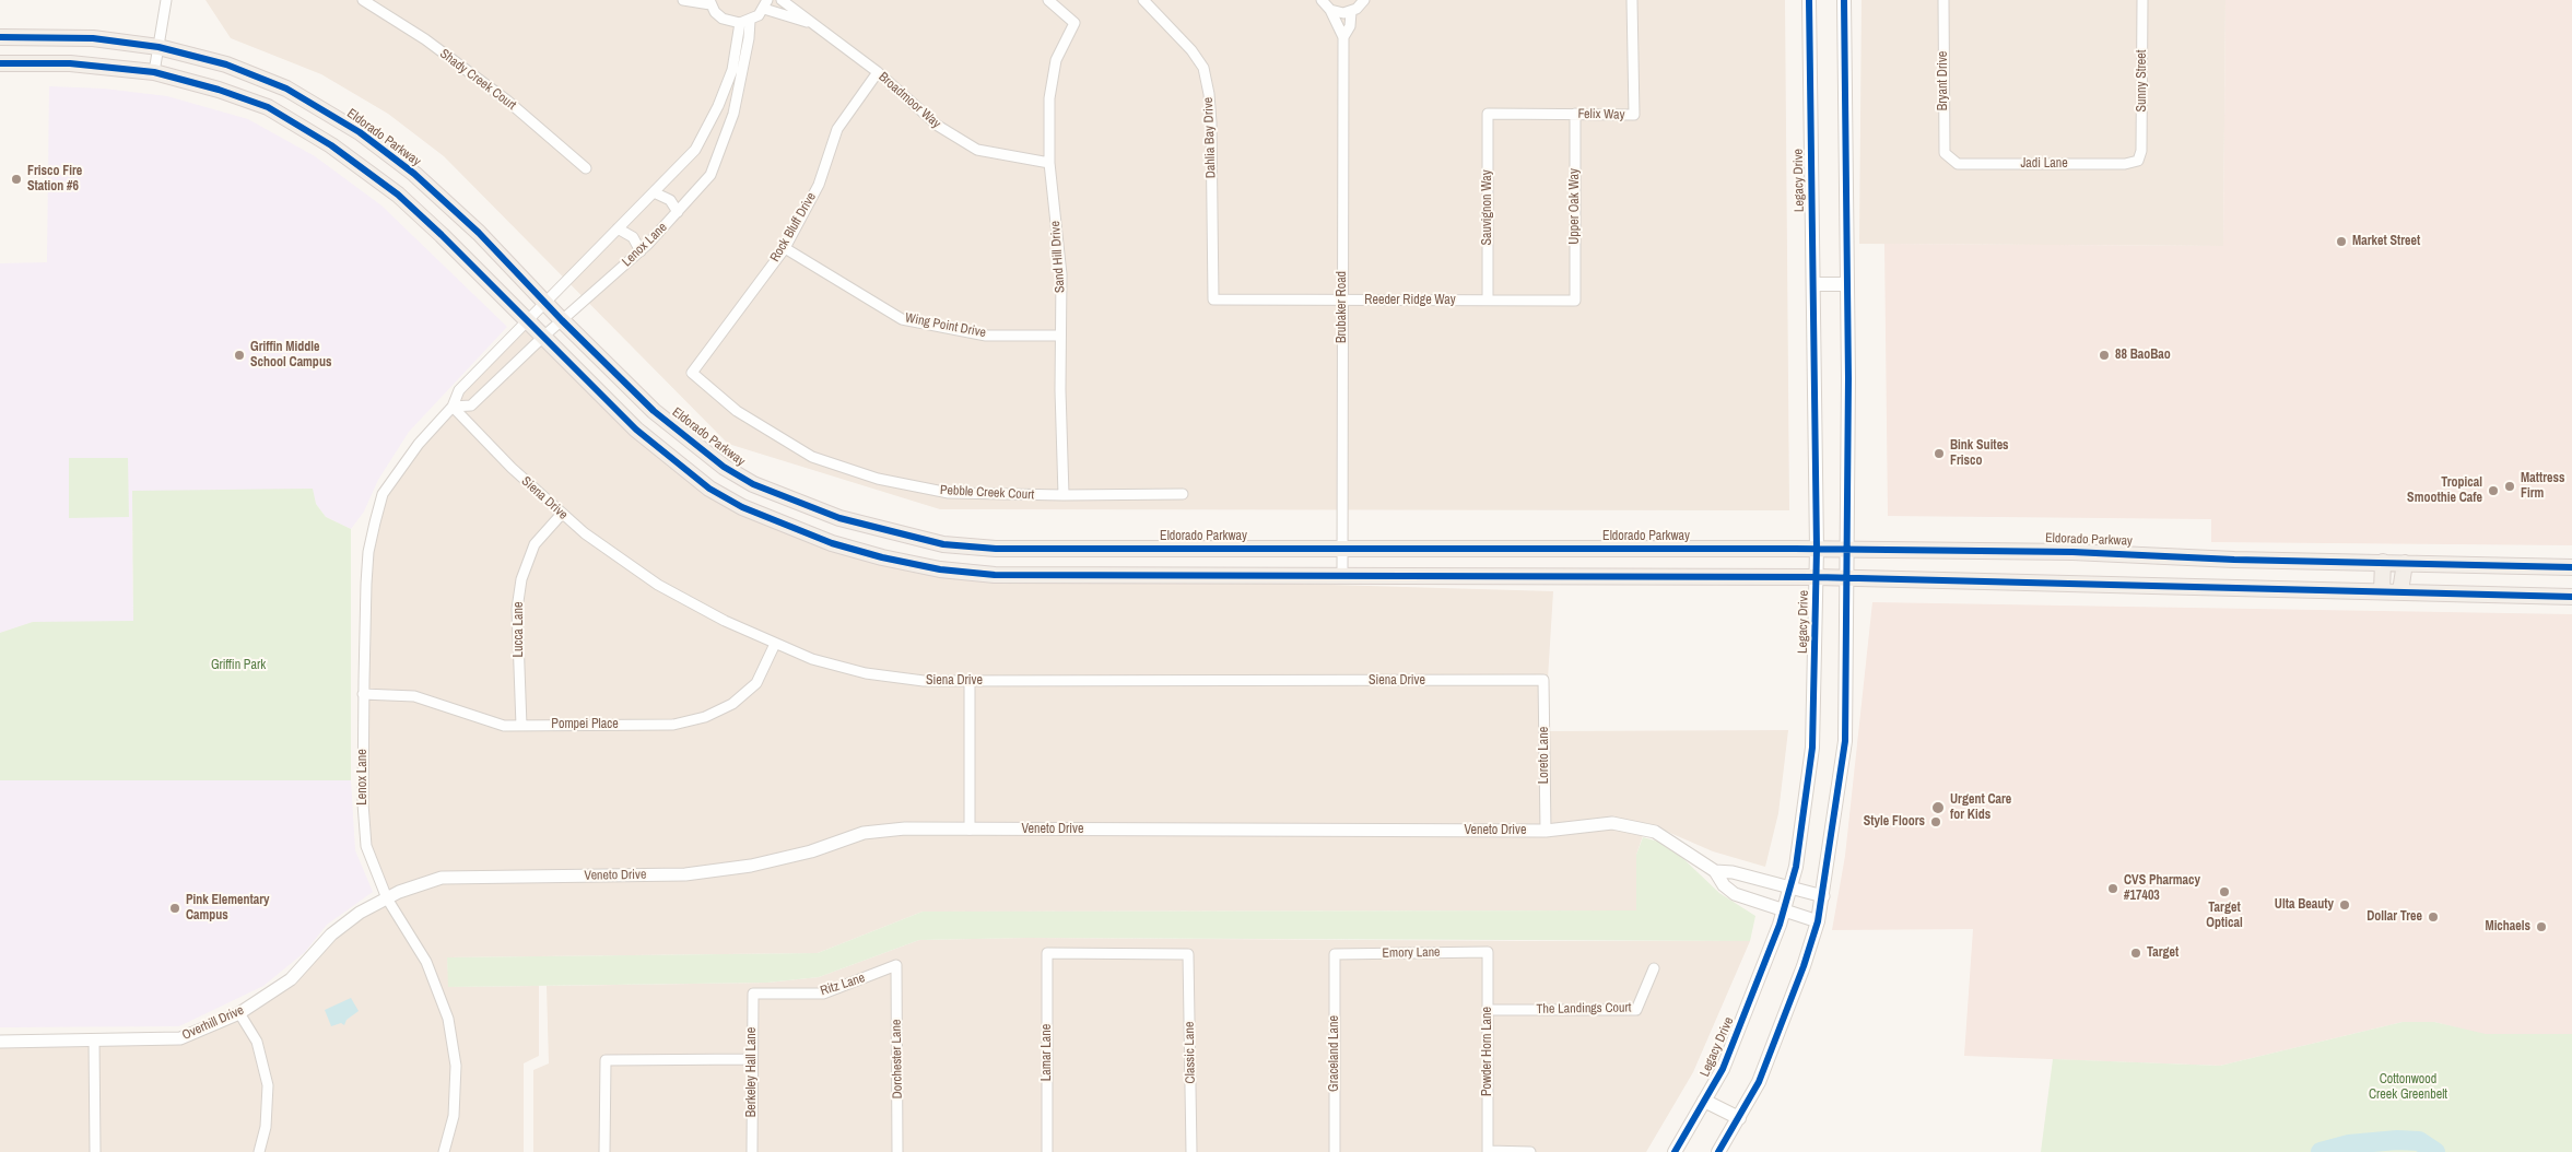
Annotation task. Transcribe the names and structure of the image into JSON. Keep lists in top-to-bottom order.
{
  "streets": {
    "main road": ["Eldorado Parkway", "Legacy Drive"],
    "street": [
      "Shady Creek Court",
      "Bryant Drive",
      "Sunny Street",
      "Broadmoor Way",
      "Felix Way",
      "Dahlia Bay Drive",
      "Jadi Lane",
      "Upper Oak Way",
      "Sauvignon Way",
      "Rock Bluff Drive",
      "Lenox Lane",
      "Sand Hill Drive",
      "Reeder Ridge Way",
      "Brubaker Road",
      "Wing Point Drive",
      "Pebble Creek Court",
      "Siena Drive",
      "Lucca Lane",
      "Pompei Place",
      "Loreto Lane",
      "Veneto Drive",
      "Emory Lane",
      "Ritz Lane",
      "The Landings Court",
      "Overhill Drive",
      "Powder Horn Lane",
      "Lamar Lane",
      "Classic Lane",
      "Graceland Lane",
      "Dorchester Lane",
      "Berkeley Hall Lane"
    ]
  },
  "crossings": [
    ["Bryant Drive", "Jadi Lane"],
    ["Sunny Street", "Jadi Lane"],
    ["Broadmoor Way", "Rock Bluff Drive"],
    ["Broadmoor Way", "Sand Hill Drive"],
    ["Felix Way", "Upper Oak Way"],
    ["Felix Way", "Sauvignon Way"],
    ["Eldorado Parkway", "Legacy Drive"],
    ["Eldorado Parkway", "Lenox Lane"],
    ["Eldorado Parkway", "Brubaker Road"],
    ["Dahlia Bay Drive", "Reeder Ridge Way"],
    ["Legacy Drive", "Veneto Drive"],
    ["Upper Oak Way", "Reeder Ridge Way"],
    ["Sauvignon Way", "Reeder Ridge Way"],
    ["Rock Bluff Drive", "Wing Point Drive"],
    ["Rock Bluff Drive", "Pebble Creek Court"],
    ["Lenox Lane", "Siena Drive"],
    ["Lenox Lane", "Pompei Place"],
    ["Lenox Lane", "Veneto Drive"],
    ["Lenox Lane", "Overhill Drive"],
    ["Sand Hill Drive", "Wing Point Drive"],
    ["Sand Hill Drive", "Pebble Creek Court"],
    ["Reeder Ridge Way", "Brubaker Road"],
    ["Siena Drive", "Lucca Lane"],
    ["Siena Drive", "Pompei Place"],
    ["Siena Drive", "Loreto Lane"],
    ["Lucca Lane", "Pompei Place"],
    ["Loreto Lane", "Veneto Drive"],
    ["Veneto Drive", "Overhill Drive"],
    ["Emory Lane", "Powder Horn Lane"],
    ["Emory Lane", "Graceland Lane"],
    ["Ritz Lane", "Dorchester Lane"],
    ["Ritz Lane", "Berkeley Hall Lane"],
    ["The Landings Court", "Powder Horn Lane"],
    ["Lamar Lane", "Classic Lane"]
  ],
  "parks": ["Griffin Park", "Cottonwood Creek Greenbelt"],
  "places": [
    "Frisco Fire Station #6",
    "Market Street",
    "Griffin Middle School Campus",
    "88 BaoBao",
    "Bink Suites Frisco",
    "Mattress Firm",
    "Tropical Smoothie Cafe",
    "Urgent Care for Kids",
    "Style Floors",
    "CVS Pharmacy #17403",
    "Target Optical",
    "Ulta Beauty",
    "Pink Elementary Campus",
    "Dollar Tree",
    "Michaels",
    "Target"
  ]
}
